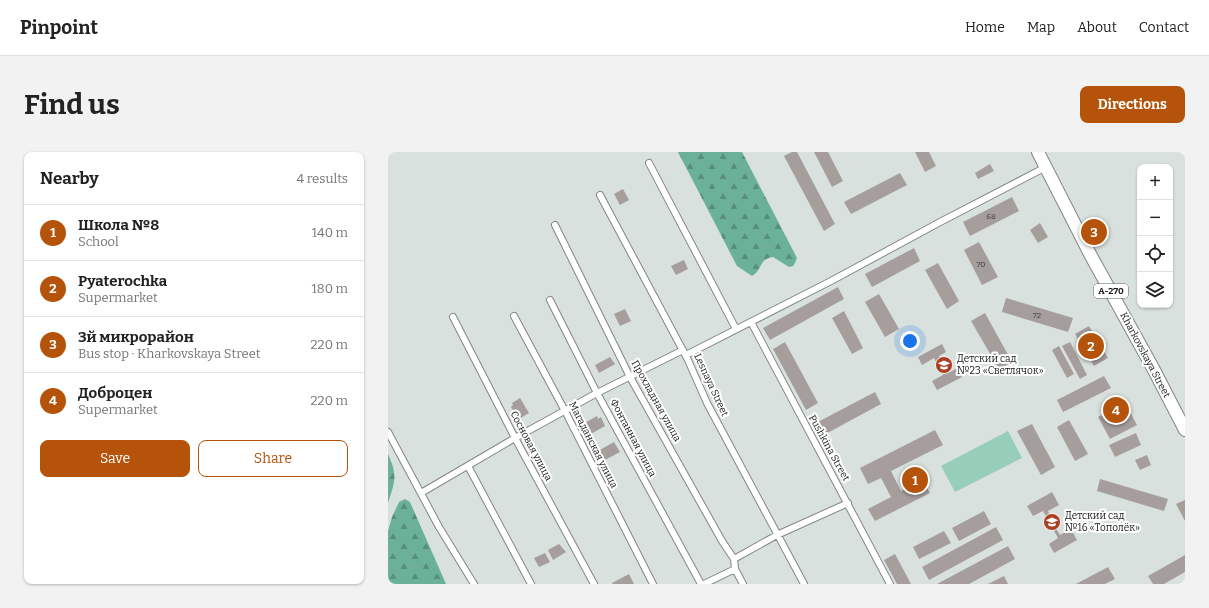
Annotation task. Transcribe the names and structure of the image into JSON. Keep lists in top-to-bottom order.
{
  "streets": {
    "highway": ["А-270", "Kharkovskaya Street"],
    "street": [
      "Lesnaya Street",
      "Прохладная улица",
      "Фонтанная улица",
      "Магаданская улица",
      "Сосновая улица",
      "Pushkina Street"
    ]
  },
  "places": {
    "school or university": ["Детский сад №23 «Светлячок»", "Детский сад №16 «Тополёк»"]
  },
  "house_numbers": ["68", "70", "72"],
  "page": {
    "header": "Pinpoint",
    "nav": [
      "Home",
      "Map",
      "About",
      "Contact"
    ],
    "buttons": [
      "Directions",
      ["Save", "Share"]
    ],
    "title": "Find us",
    "heading": ["Nearby", "4 results"],
    "map_buttons": ["+", "−"],
    "list": [
      {
        "mark": "1",
        "name": "Школа №8",
        "note": "School",
        "value": "140 m"
      },
      {
        "mark": "2",
        "name": "Pyaterochka",
        "note": "Supermarket",
        "value": "180 m"
      },
      {
        "mark": "3",
        "name": "3й микрорайон",
        "note": "Bus stop · Kharkovskaya Street",
        "value": "220 m"
      },
      {
        "mark": "4",
        "name": "Доброцен",
        "note": "Supermarket",
        "value": "220 m"
      }
    ],
    "pins": [
      "3",
      "2",
      "4",
      "1"
    ]
  }
}
